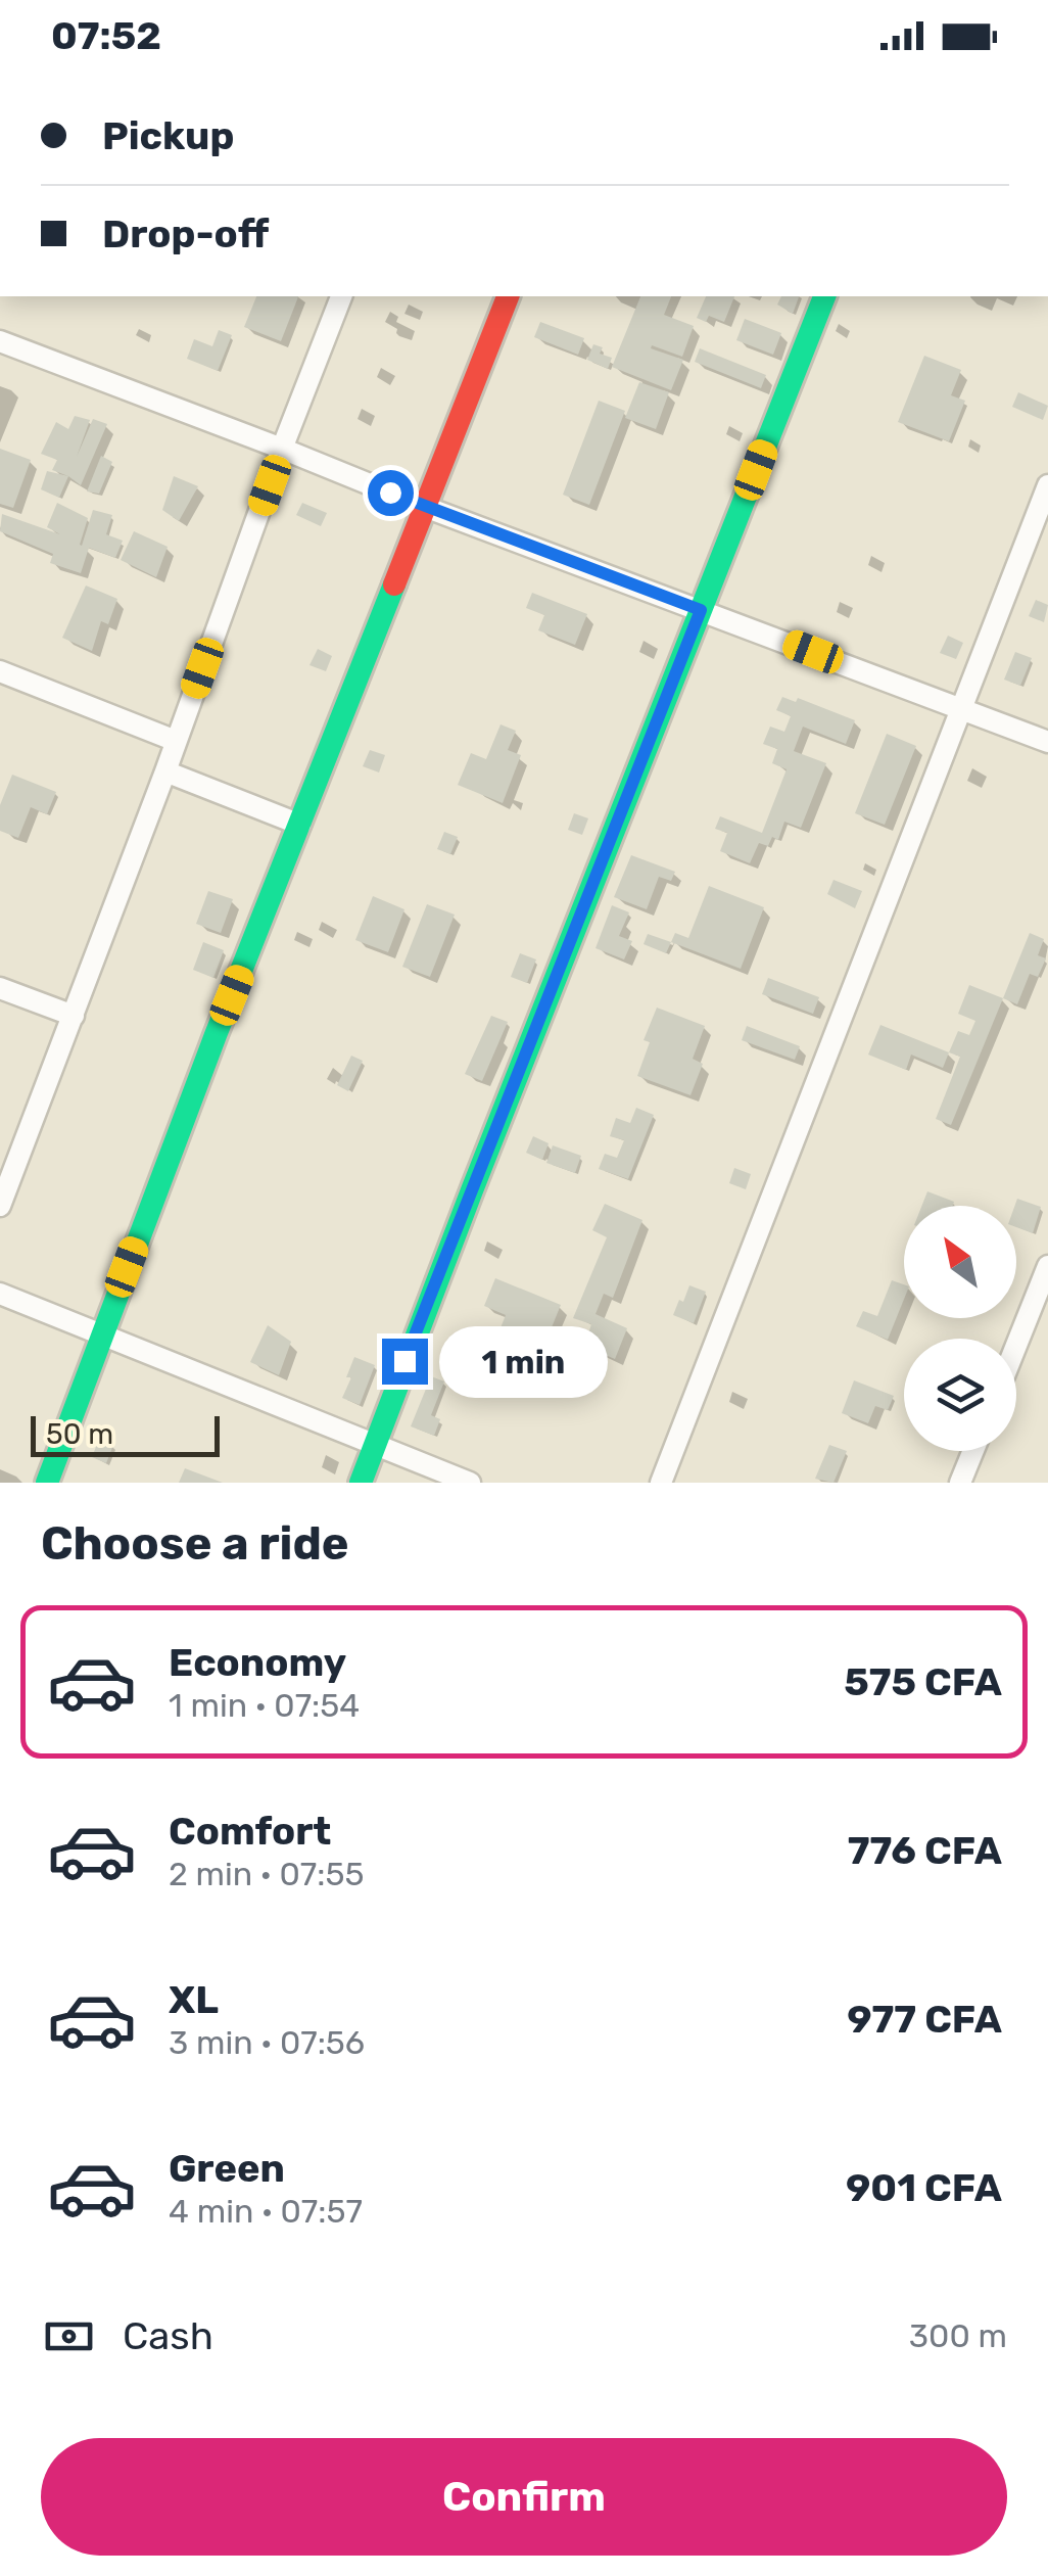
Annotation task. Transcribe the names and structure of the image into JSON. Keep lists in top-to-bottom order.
{
  "scale_bar": "50 m",
  "north": "top left",
  "page": {
    "status": "07:52",
    "banner": ["Pickup", "Drop-off"],
    "bubble": "1 min",
    "scale": "50 m",
    "heading": "Choose a ride",
    "list": [
      {
        "name": "Economy",
        "note": "1 min · 07:54",
        "value": "575 CFA"
      },
      {
        "name": "Comfort",
        "note": "2 min · 07:55",
        "value": "776 CFA"
      },
      {
        "name": "XL",
        "note": "3 min · 07:56",
        "value": "977 CFA"
      },
      {
        "name": "Green",
        "note": "4 min · 07:57",
        "value": "901 CFA"
      }
    ],
    "pay": ["Cash", "300 m"],
    "buttons": "Confirm"
  }
}
